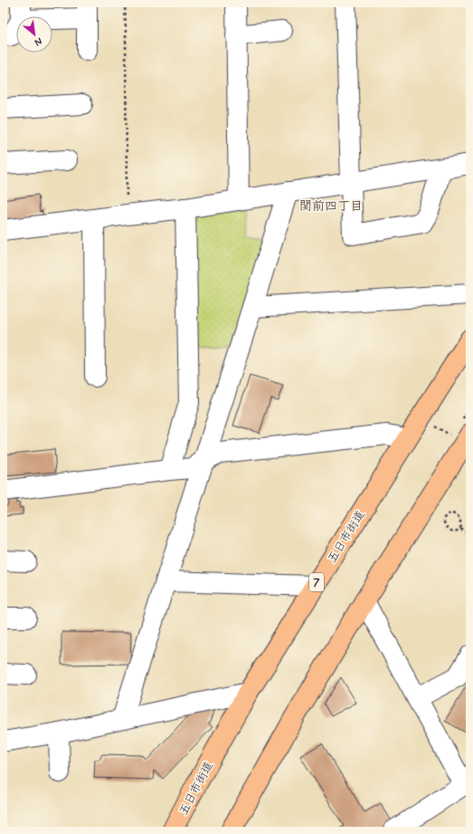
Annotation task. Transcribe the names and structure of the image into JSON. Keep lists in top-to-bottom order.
{
  "streets": {
    "main road": ["五日市街道", "7"]
  },
  "districts": ["関前四丁目"],
  "north": "bottom right"
}
